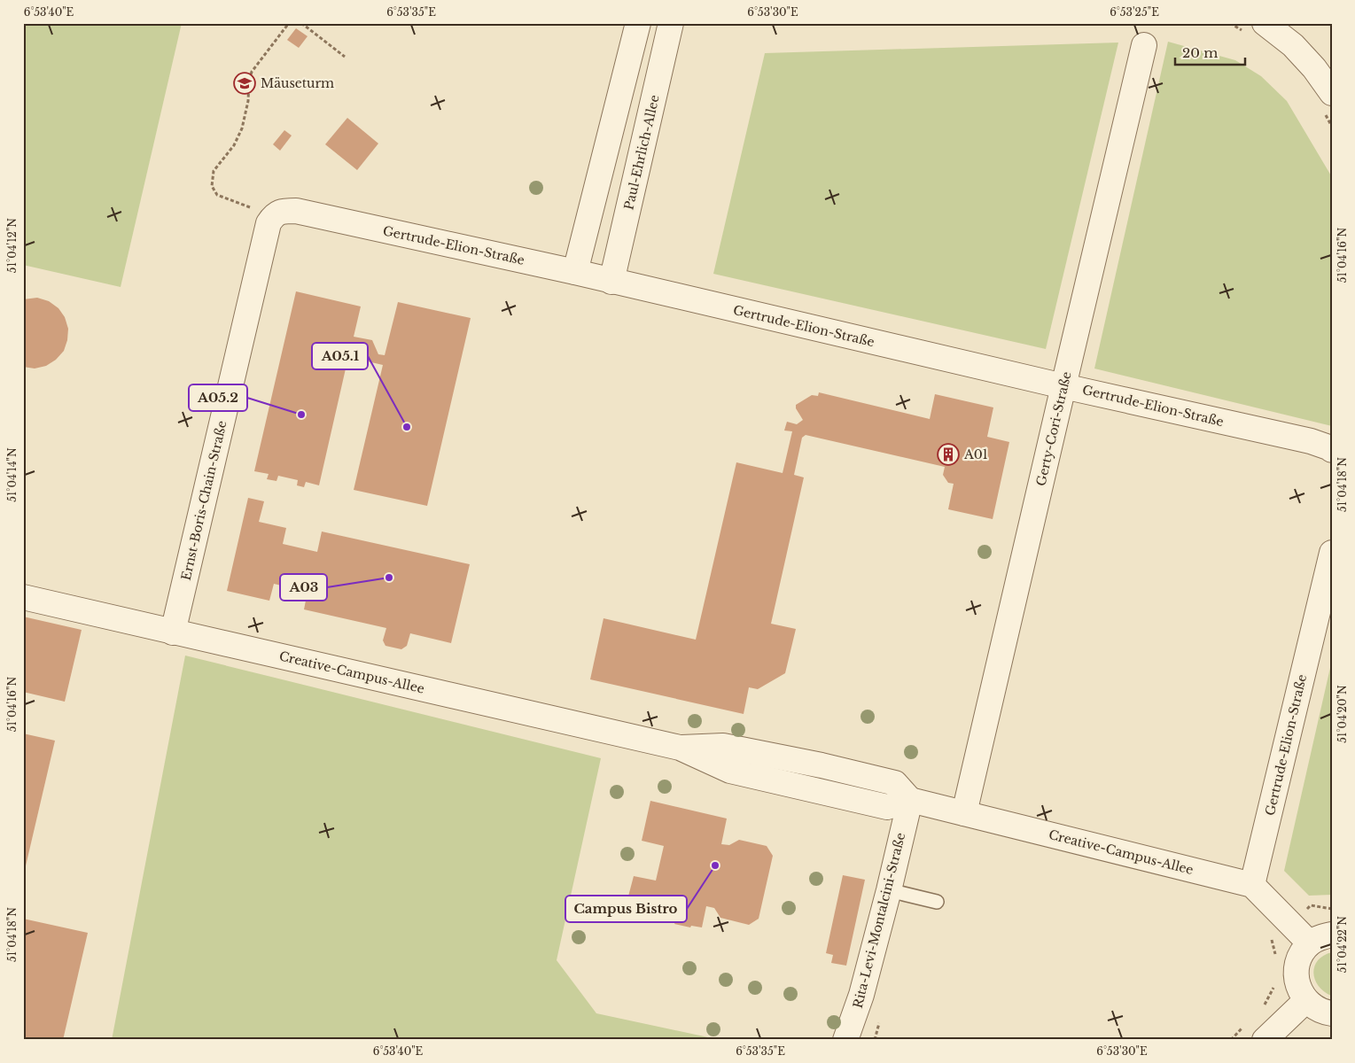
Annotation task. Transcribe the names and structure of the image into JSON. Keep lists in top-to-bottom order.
{
  "streets": {
    "street": [
      "Paul-Ehrlich-Allee",
      "Gertrude-Elion-Straße",
      "Gerty-Cori-Straße",
      "Ernst-Boris-Chain-Straße",
      "Creative-Campus-Allee",
      "Rita-Levi-Montalcini-Straße"
    ]
  },
  "crossings": [
    ["Paul-Ehrlich-Allee", "Gertrude-Elion-Straße"],
    ["Gertrude-Elion-Straße", "Gerty-Cori-Straße"],
    ["Gertrude-Elion-Straße", "Ernst-Boris-Chain-Straße"],
    ["Gertrude-Elion-Straße", "Creative-Campus-Allee"],
    ["Gerty-Cori-Straße", "Creative-Campus-Allee"],
    ["Ernst-Boris-Chain-Straße", "Creative-Campus-Allee"],
    ["Creative-Campus-Allee", "Rita-Levi-Montalcini-Straße"]
  ],
  "places": {
    "school or university": ["Mäuseturm"],
    "other": [
      "A05.2",
      "A05.1",
      "A03",
      "Campus Bistro"
    ],
    "building": ["A01"]
  },
  "scale_bar": "20 m",
  "coordinates": [
    "6°53'40\"E",
    "6°53'35\"E",
    "6°53'30\"E",
    "6°53'25\"E",
    "51°04'12\"N",
    "51°04'16\"N",
    "51°04'14\"N",
    "51°04'18\"N",
    "51°04'20\"N",
    "51°04'22\"N"
  ]
}
